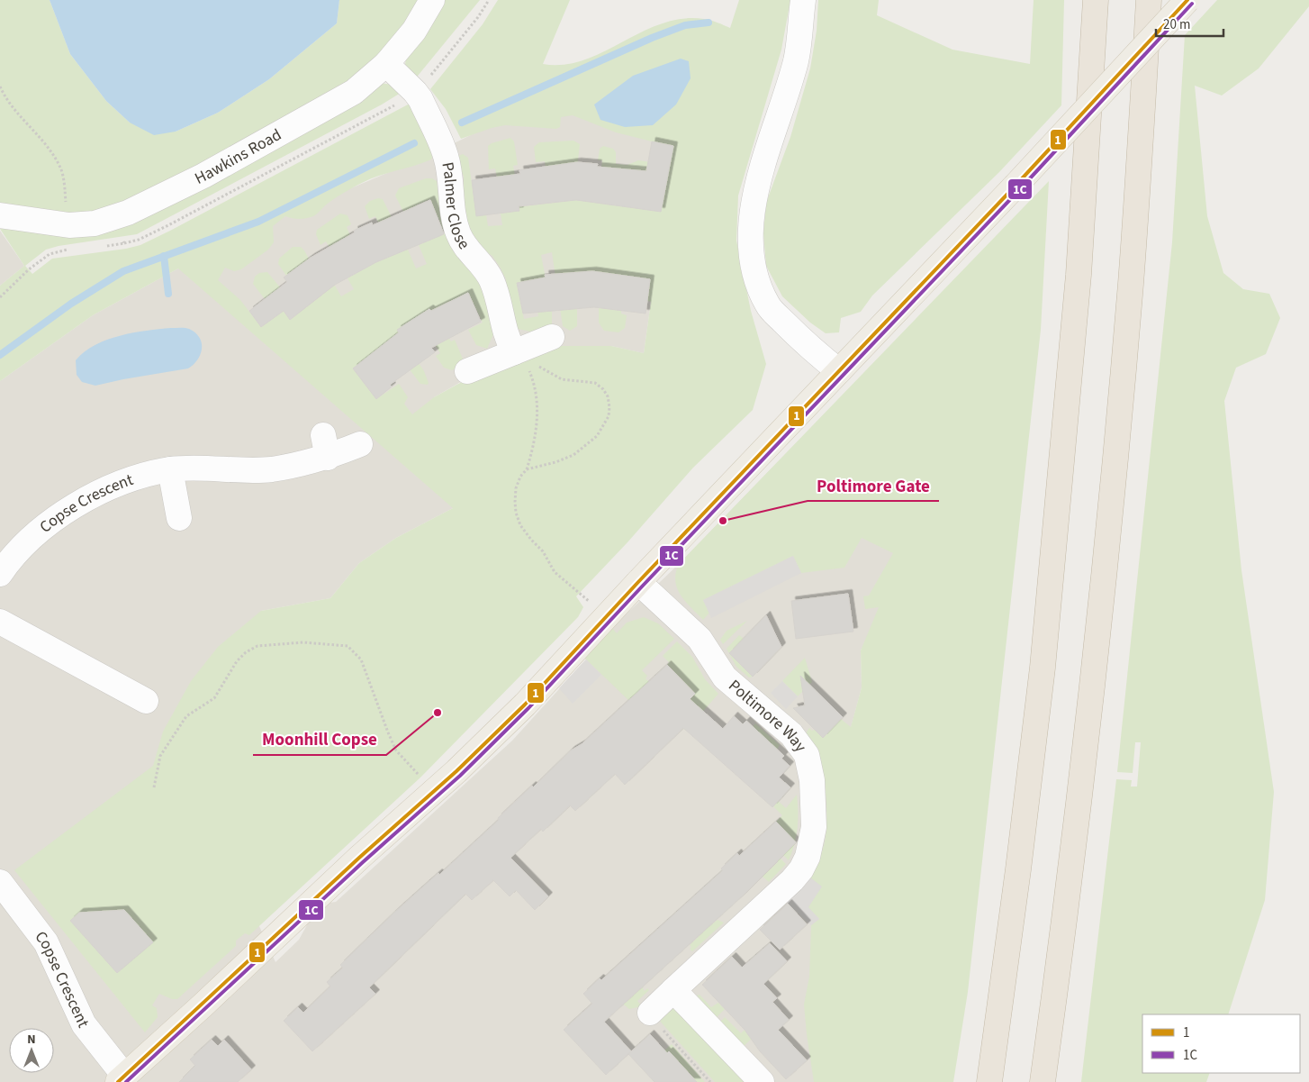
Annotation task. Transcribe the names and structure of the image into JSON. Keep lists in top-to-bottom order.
{
  "streets": {
    "street": [
      "Hawkins Road",
      "Palmer Close",
      "Copse Crescent",
      "Poltimore Way"
    ]
  },
  "crossings": [
    ["Hawkins Road", "Palmer Close"]
  ],
  "places": ["Poltimore Gate", "Moonhill Copse"],
  "lines": ["transit line 1", "transit line 1C"],
  "legend": ["1", "1C"],
  "scale_bar": "20 m",
  "north": "top"
}
